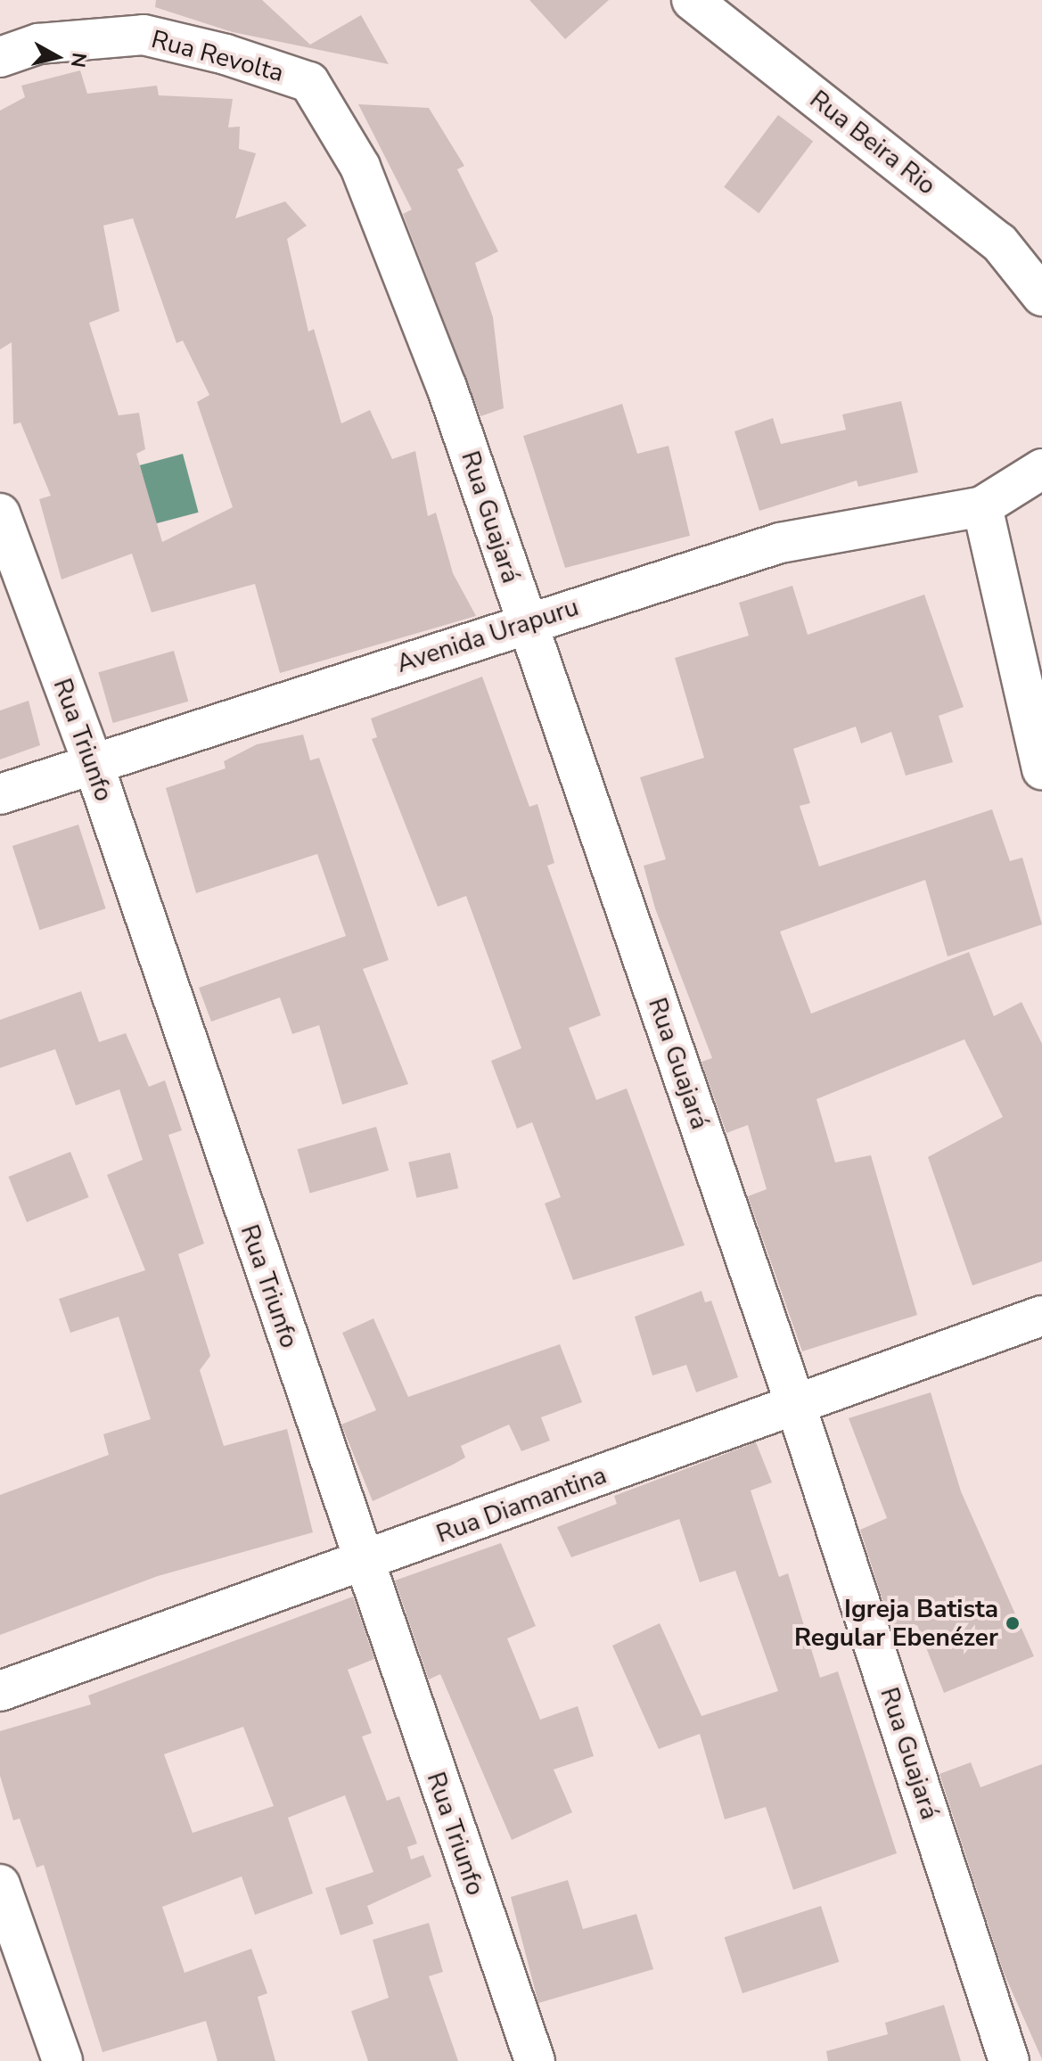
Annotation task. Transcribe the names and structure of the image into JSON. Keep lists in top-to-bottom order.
{
  "streets": {
    "street": [
      "Rua Revolta",
      "Rua Beira Rio",
      "Rua Guajará",
      "Avenida Urapuru",
      "Rua Triunfo",
      "Rua Diamantina"
    ]
  },
  "crossings": [
    ["Rua Revolta", "Rua Guajará"],
    ["Rua Guajará", "Avenida Urapuru"],
    ["Rua Guajará", "Rua Diamantina"],
    ["Avenida Urapuru", "Rua Triunfo"],
    ["Rua Triunfo", "Rua Diamantina"]
  ],
  "places": ["Igreja Batista Regular Ebenézer"],
  "north": "right"
}
